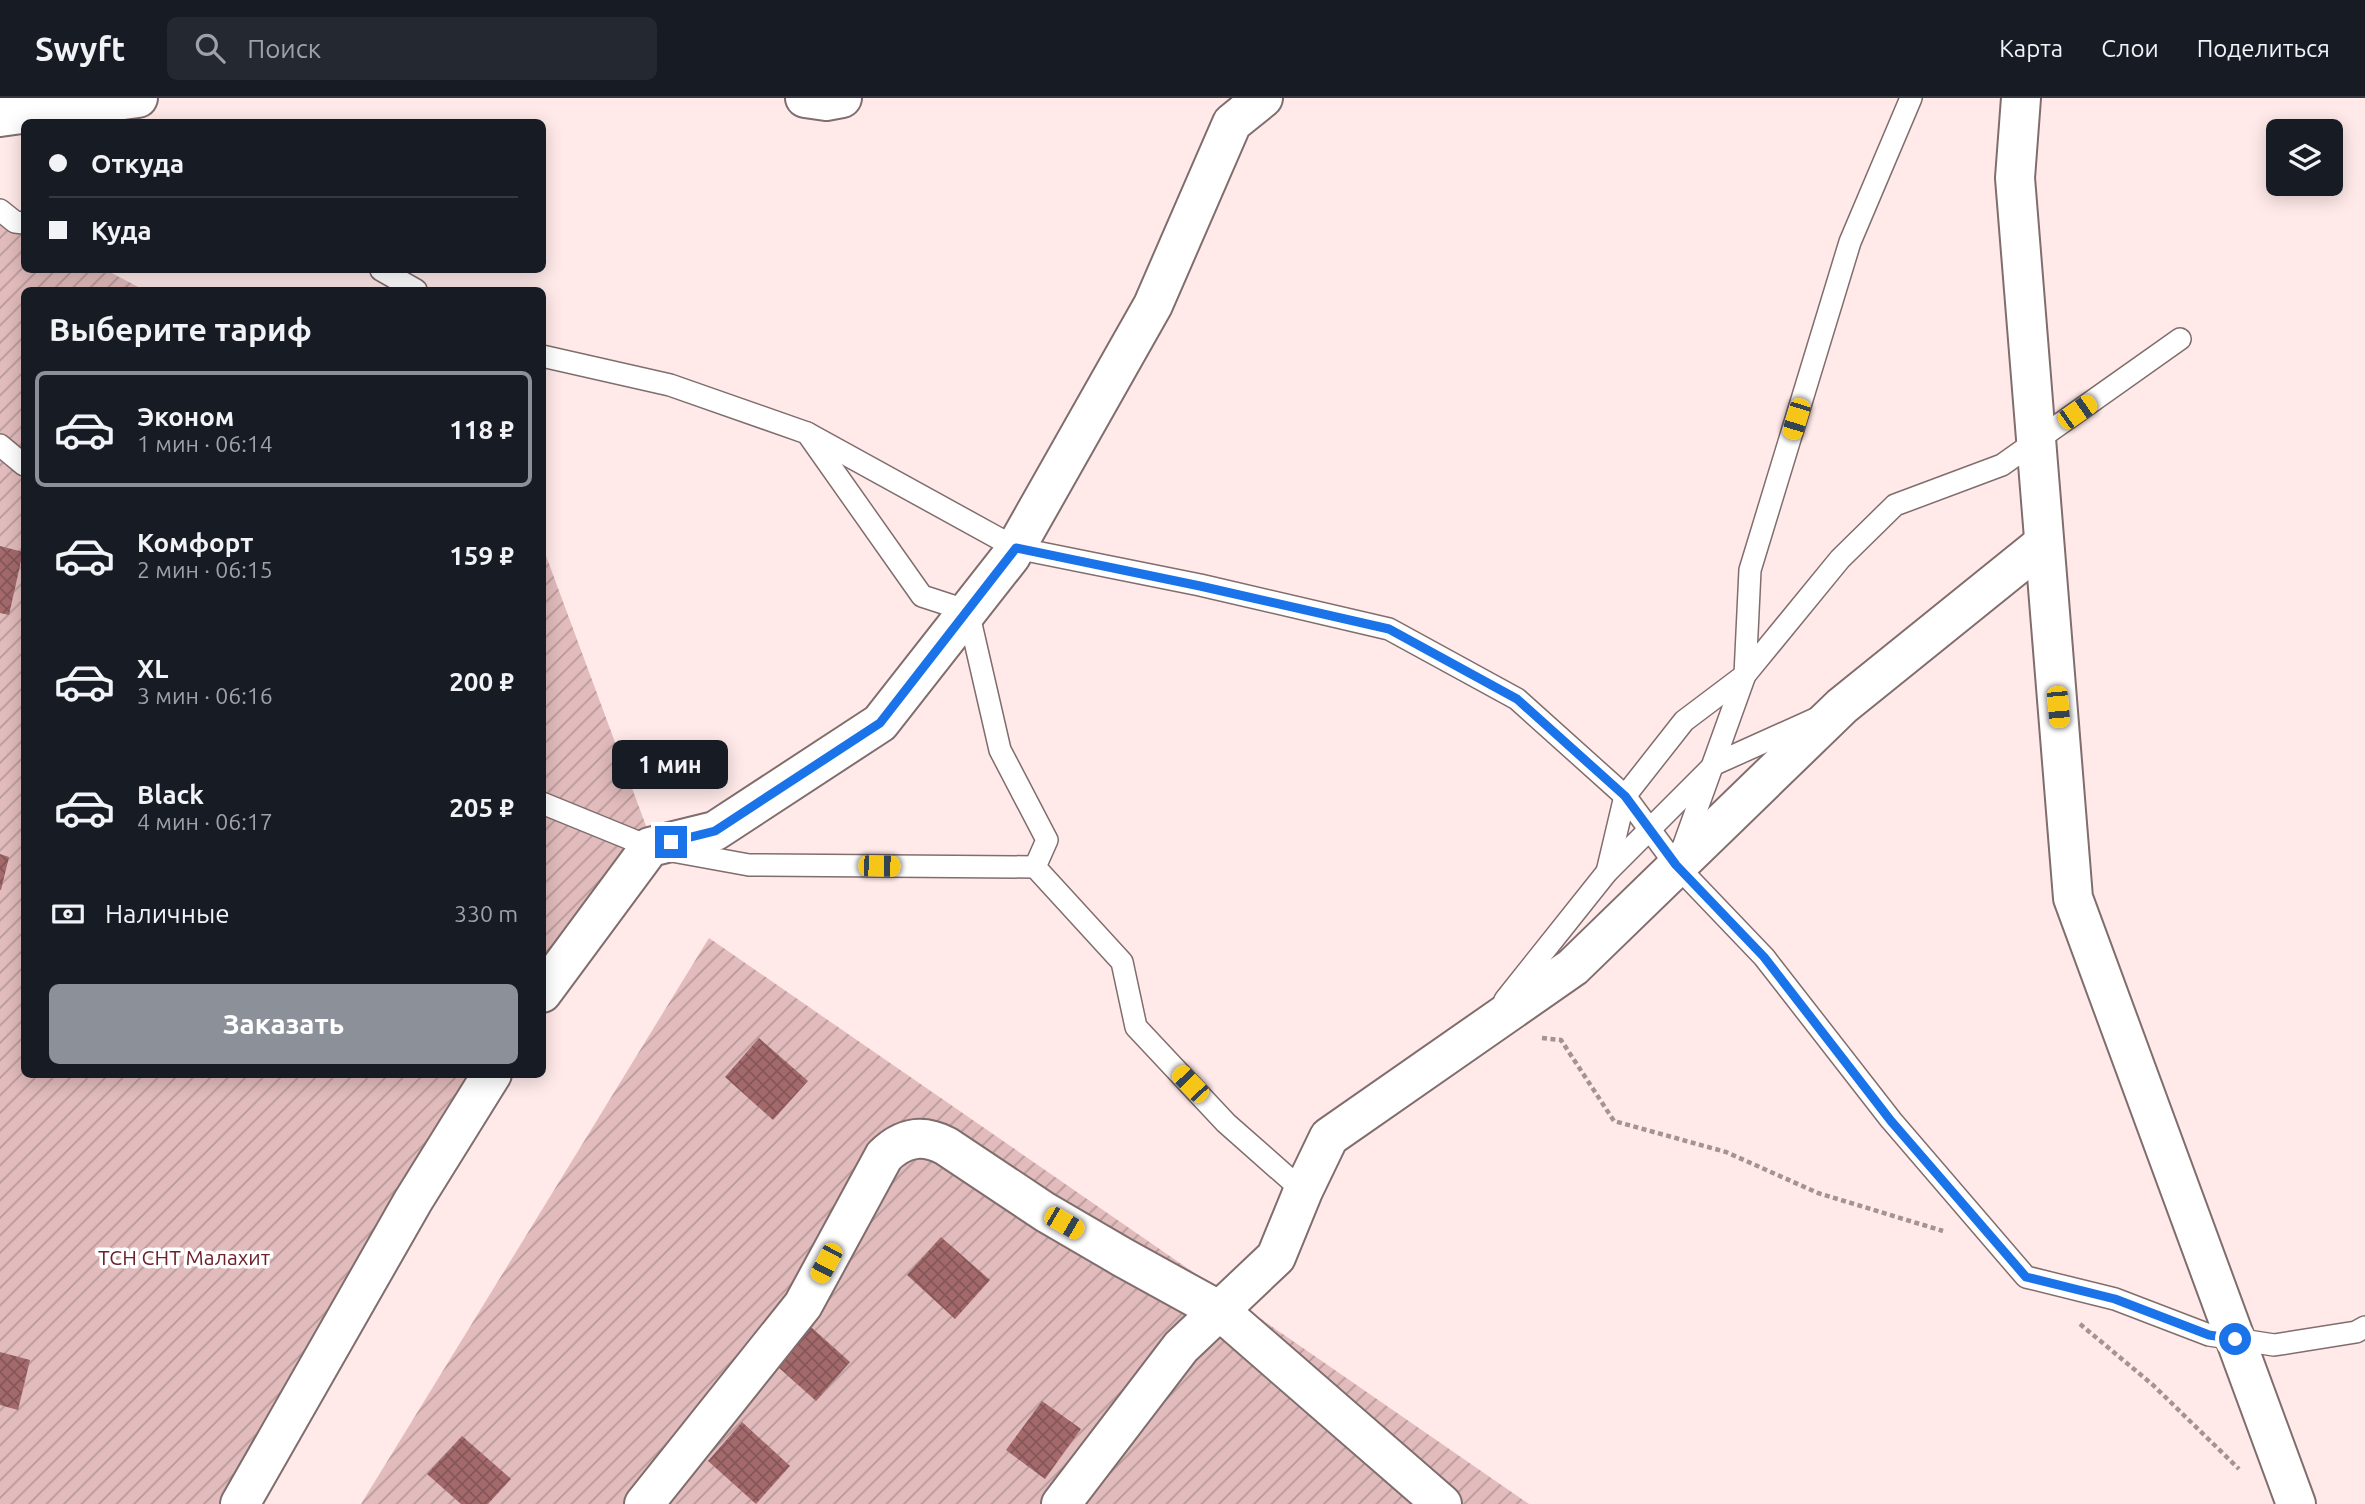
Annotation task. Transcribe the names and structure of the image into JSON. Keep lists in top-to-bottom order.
{
  "parks": ["ТСН СНТ Малахит"],
  "page": {
    "header": "Swyft",
    "search": "Поиск",
    "nav": ["Карта", "Слои", "Поделиться"],
    "banner": ["Откуда", "Куда"],
    "heading": "Выберите тариф",
    "list": [
      {
        "name": "Эконом",
        "note": "1 мин · 06:14",
        "value": "118 ₽"
      },
      {
        "name": "Комфорт",
        "note": "2 мин · 06:15",
        "value": "159 ₽"
      },
      {
        "name": "XL",
        "note": "3 мин · 06:16",
        "value": "200 ₽"
      },
      {
        "name": "Black",
        "note": "4 мин · 06:17",
        "value": "205 ₽"
      }
    ],
    "bubble": "1 мин",
    "pay": ["Наличные", "330 m"],
    "buttons": "Заказать"
  }
}
